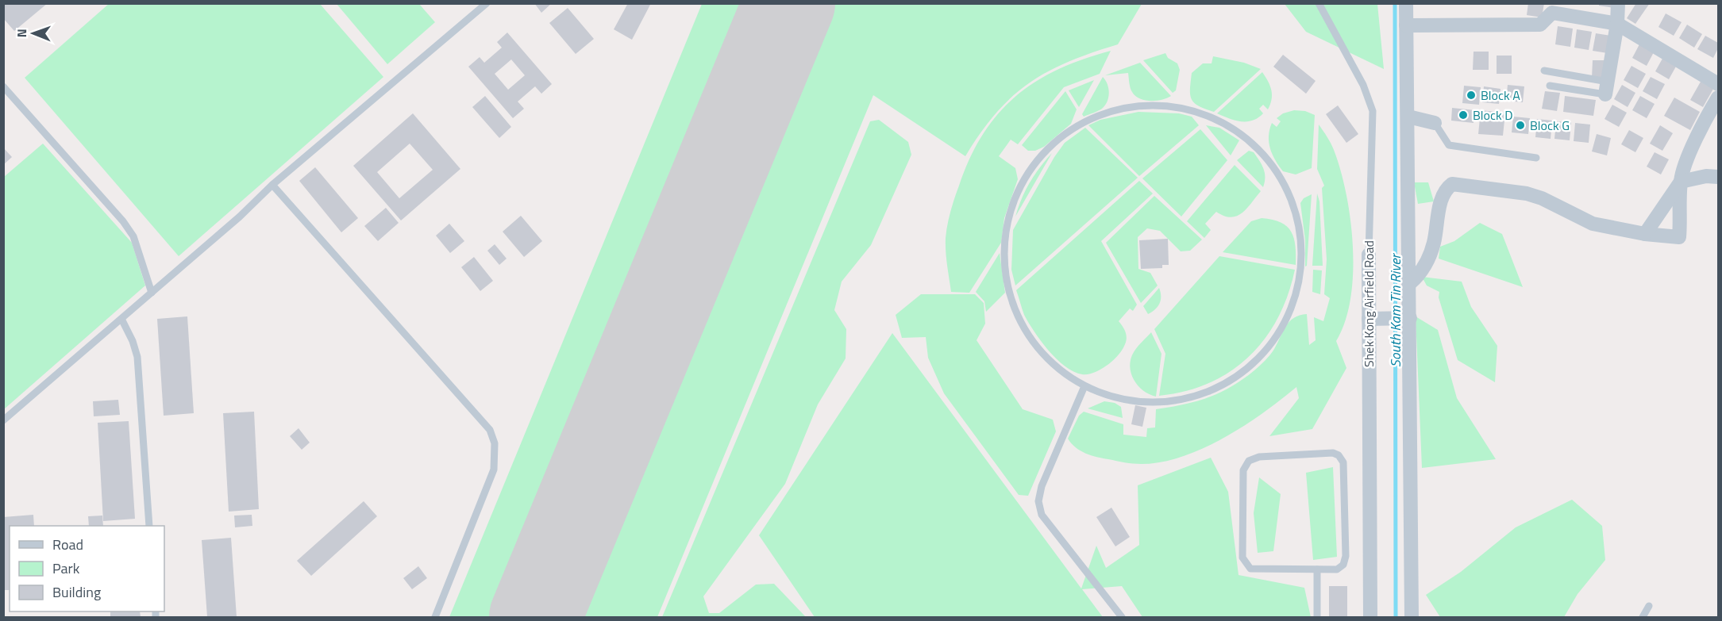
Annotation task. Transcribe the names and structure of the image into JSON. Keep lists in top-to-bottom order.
{
  "streets": {
    "street": ["Shek Kong Airfield Road"]
  },
  "water": ["South Kam Tin River"],
  "places": ["Block A", "Block D", "Block G"],
  "legend": ["Road", "Park", "Building"],
  "north": "left"
}
